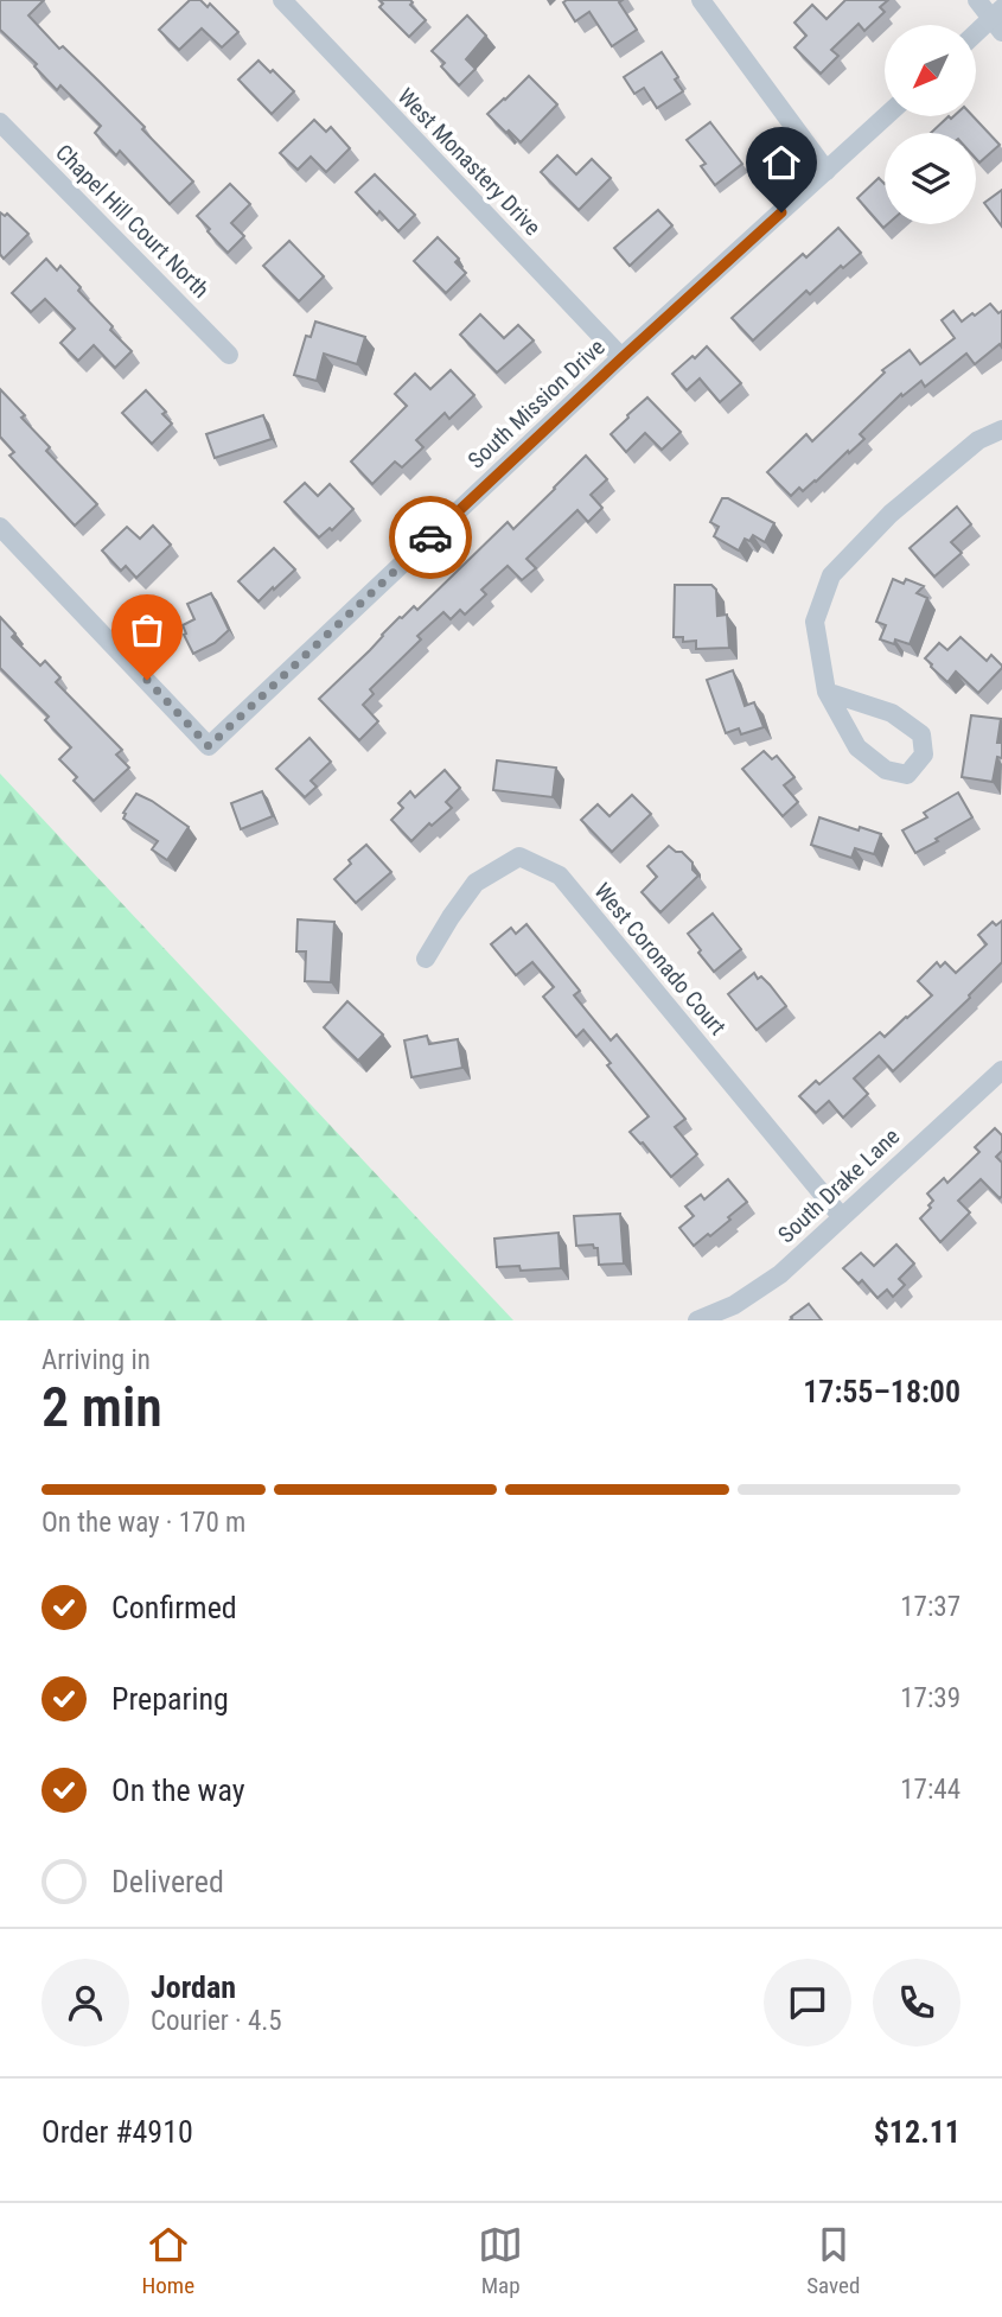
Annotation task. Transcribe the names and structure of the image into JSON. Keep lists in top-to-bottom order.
{
  "streets": {
    "street": [
      "West Monastery Drive",
      "Chapel Hill Court North",
      "South Mission Drive",
      "West Coronado Court",
      "South Drake Lane"
    ]
  },
  "crossings": [
    ["West Monastery Drive", "South Mission Drive"],
    ["West Coronado Court", "South Drake Lane"]
  ],
  "north": "bottom left",
  "page": {
    "heading": ["2 min", "Arriving in", "17:55–18:00"],
    "panel": [
      "Jordan",
      "Courier · 4.5",
      "Order #4910",
      "$12.11"
    ],
    "bar": "On the way · 170 m",
    "list": [
      ["Confirmed", "17:37"],
      ["Preparing", "17:39"],
      ["On the way", "17:44"],
      "Delivered"
    ],
    "tabs": ["Home", "Map", "Saved"]
  }
}
